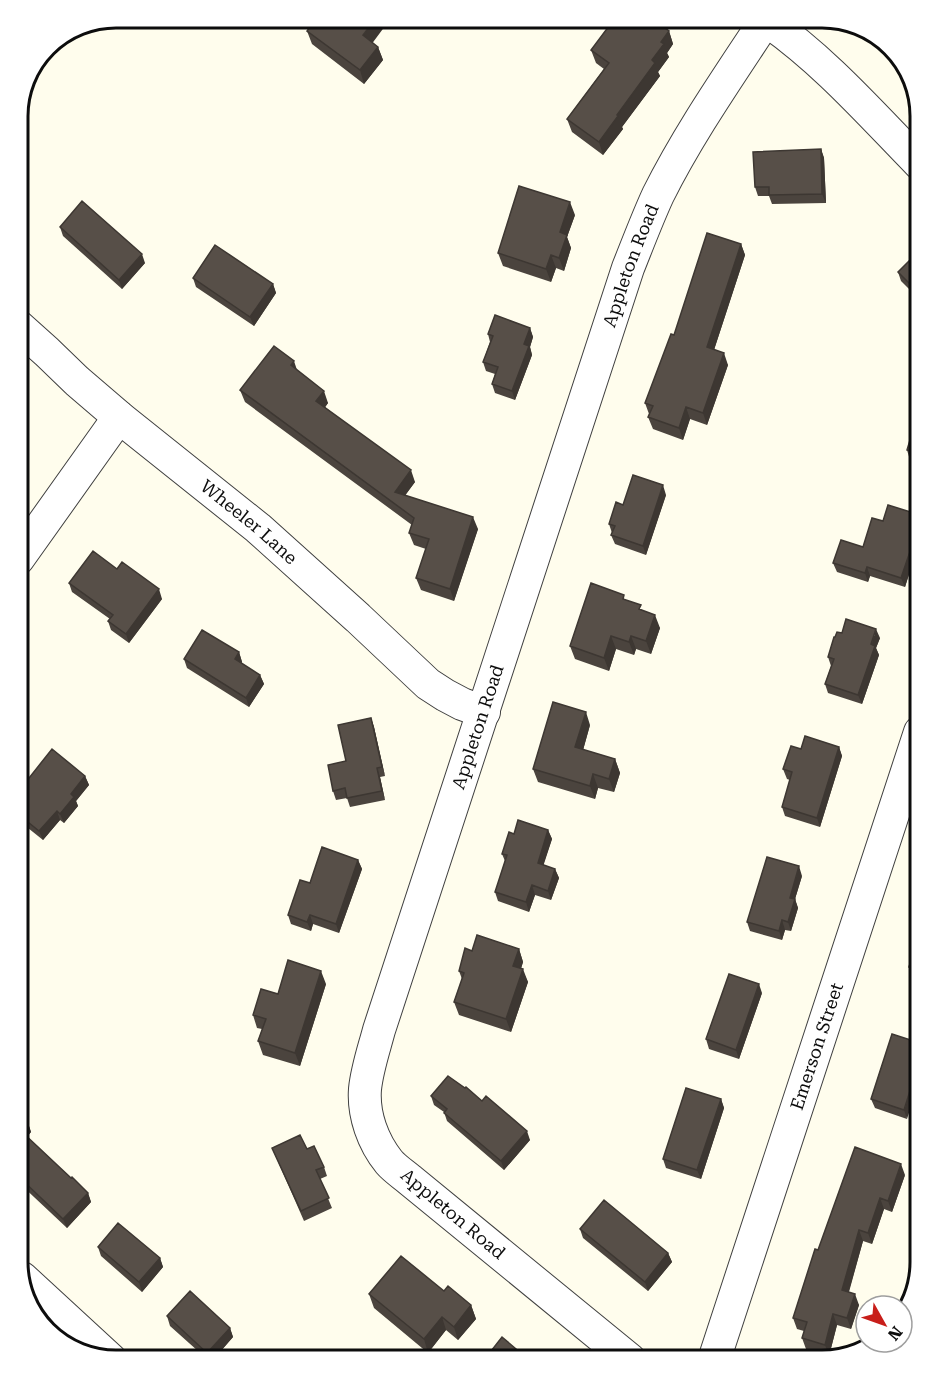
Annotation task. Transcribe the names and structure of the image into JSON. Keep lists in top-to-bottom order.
{
  "streets": {
    "street": ["Appleton Road", "Wheeler Lane", "Emerson Street"]
  },
  "crossings": [
    ["Appleton Road", "Wheeler Lane"]
  ],
  "north": "bottom right"
}
